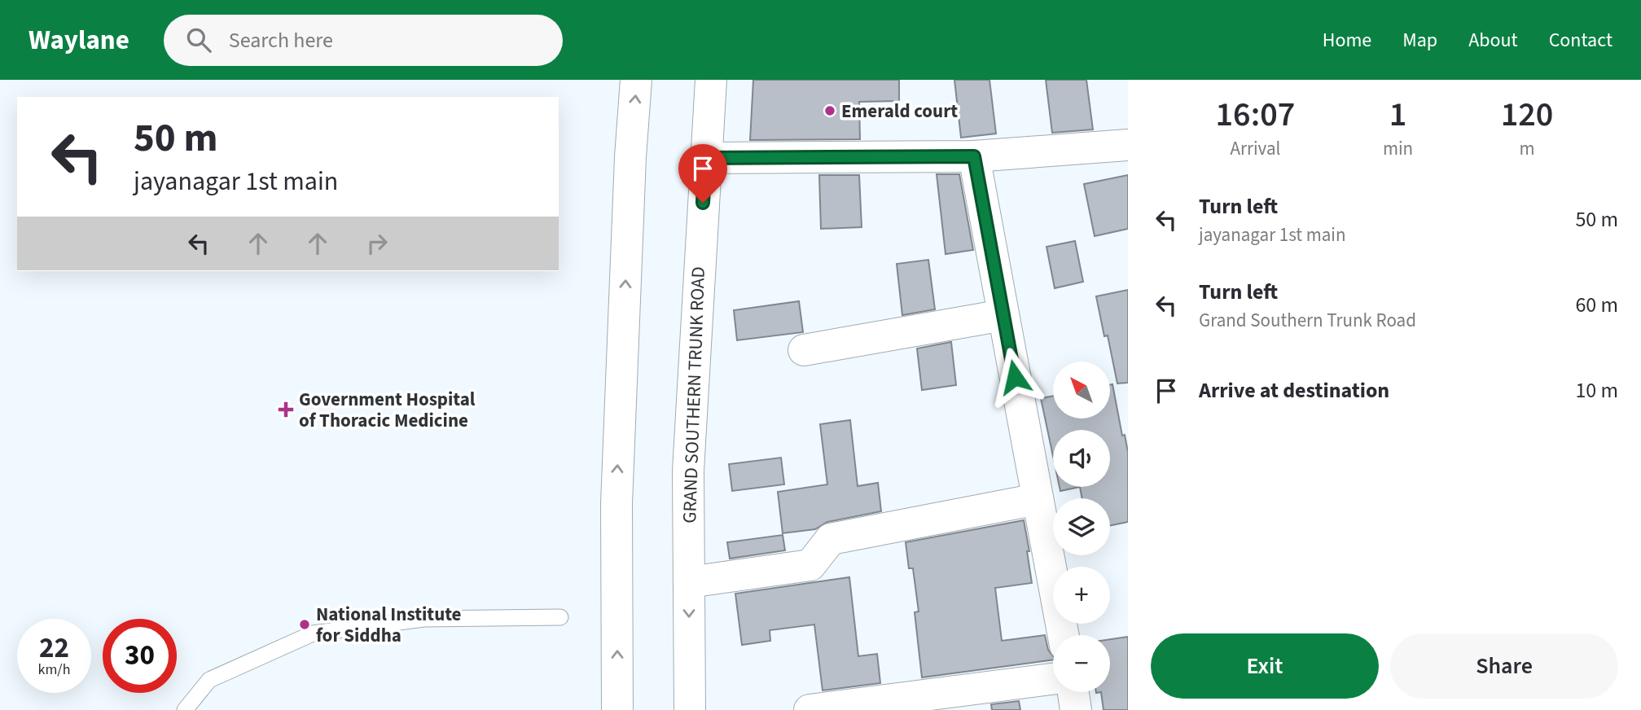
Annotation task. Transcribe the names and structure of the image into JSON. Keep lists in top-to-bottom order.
{
  "streets": {
    "street": ["GRAND SOUTHERN TRUNK ROAD"]
  },
  "places": {
    "other": ["Emerald court", "National Institute for Siddha"],
    "health": ["Government Hospital of Thoracic Medicine"]
  },
  "north": "top left",
  "page": {
    "header": "Waylane",
    "search": "Search here",
    "nav": [
      "Home",
      "Map",
      "About",
      "Contact"
    ],
    "eta": [
      "16:07",
      "Arrival",
      "1",
      "min",
      "120",
      "m"
    ],
    "turn": ["50 m", "jayanagar 1st main"],
    "list": [
      {
        "name": "Turn left",
        "note": "jayanagar 1st main",
        "value": "50 m"
      },
      {
        "name": "Turn left",
        "note": "Grand Southern Trunk Road",
        "value": "60 m"
      },
      {
        "name": "Arrive at destination",
        "value": "10 m"
      }
    ],
    "map_buttons": ["+", "−"],
    "speed": "22 km/h",
    "limit": "30",
    "buttons": ["Exit", "Share"]
  }
}
